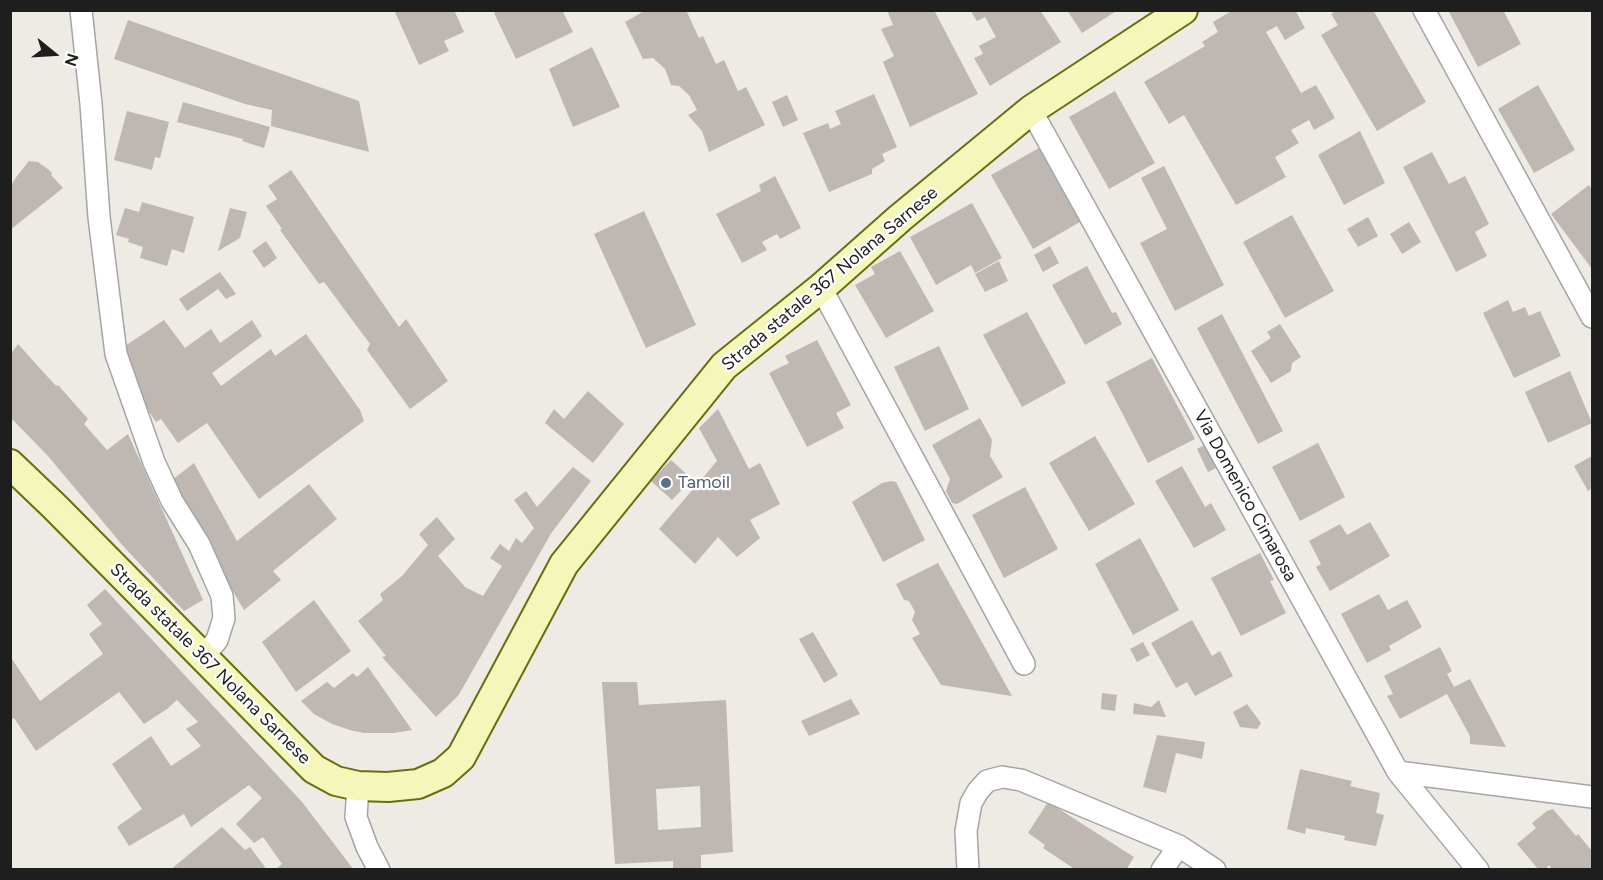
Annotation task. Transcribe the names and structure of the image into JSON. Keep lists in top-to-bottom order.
{
  "streets": {
    "main road": ["Strada statale 367 Nolana Sarnese"],
    "street": ["Via Domenico Cimarosa"]
  },
  "crossings": [
    ["Strada statale 367 Nolana Sarnese", "Via Domenico Cimarosa"]
  ],
  "places": ["Tamoil"],
  "north": "right"
}
